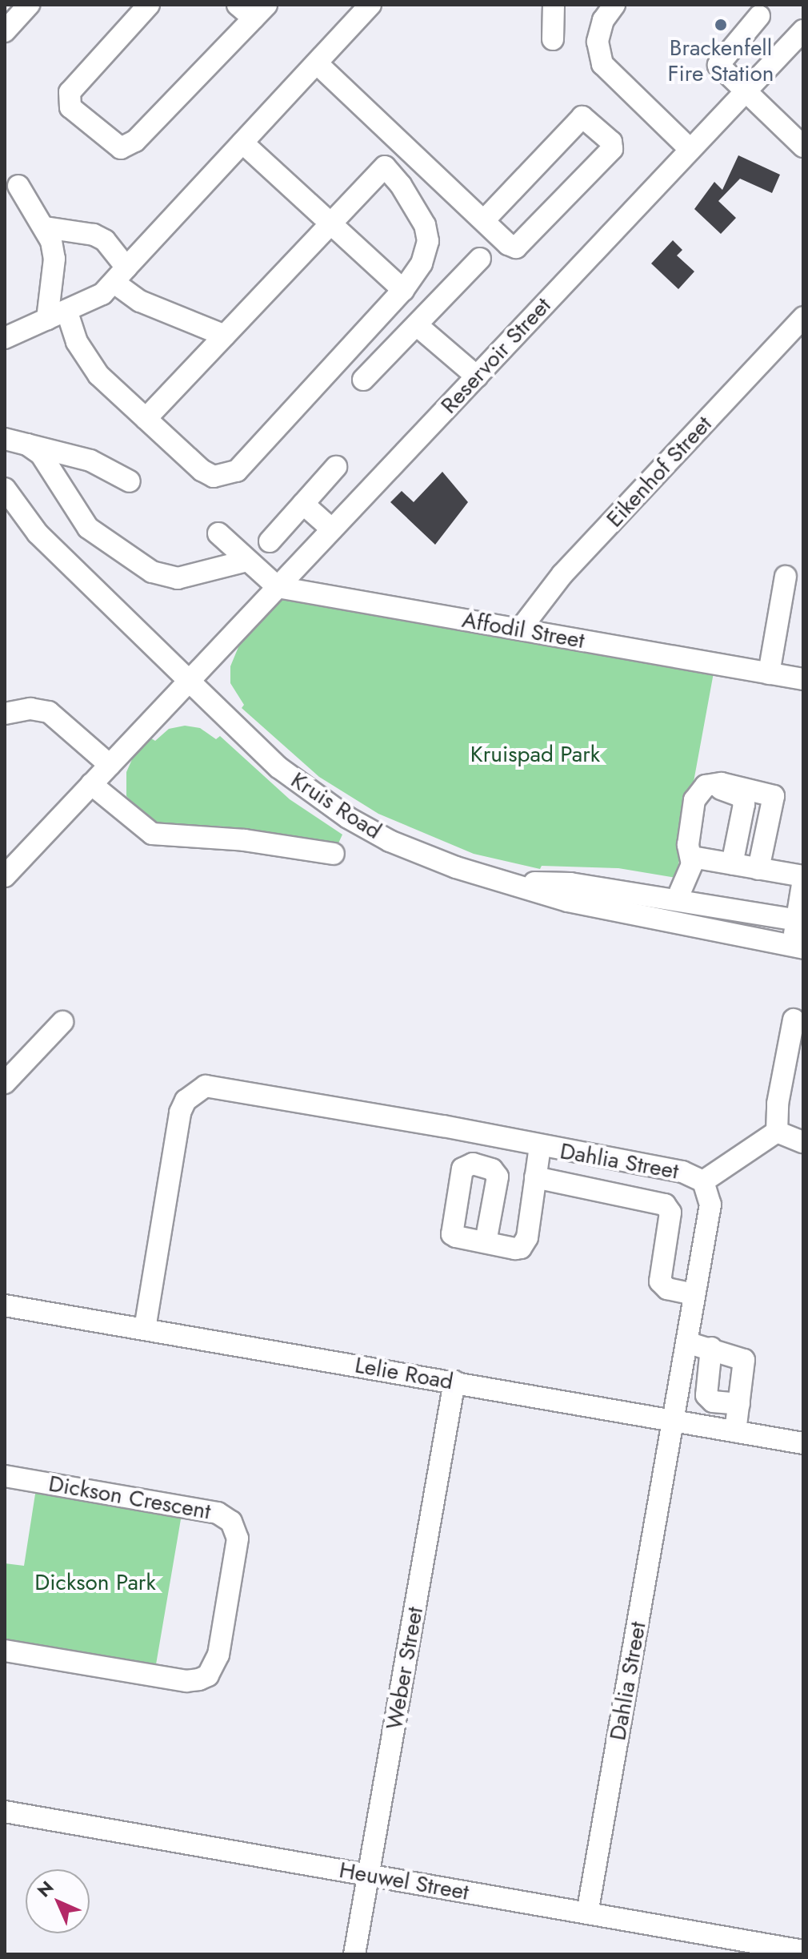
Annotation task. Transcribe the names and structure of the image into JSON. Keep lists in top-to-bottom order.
{
  "streets": {
    "street": [
      "Reservoir Street",
      "Eikenhof Street",
      "Affodil Street",
      "Kruis Road",
      "Dahlia Street",
      "Lelie Road",
      "Dickson Crescent",
      "Weber Street",
      "Heuwel Street"
    ]
  },
  "crossings": [
    ["Reservoir Street", "Affodil Street"],
    ["Reservoir Street", "Kruis Road"],
    ["Eikenhof Street", "Affodil Street"],
    ["Dahlia Street", "Lelie Road"],
    ["Dahlia Street", "Heuwel Street"],
    ["Lelie Road", "Weber Street"],
    ["Weber Street", "Heuwel Street"]
  ],
  "parks": ["Kruispad Park", "Dickson Park"],
  "places": ["Brackenfell Fire Station"],
  "north": "top left"
}
